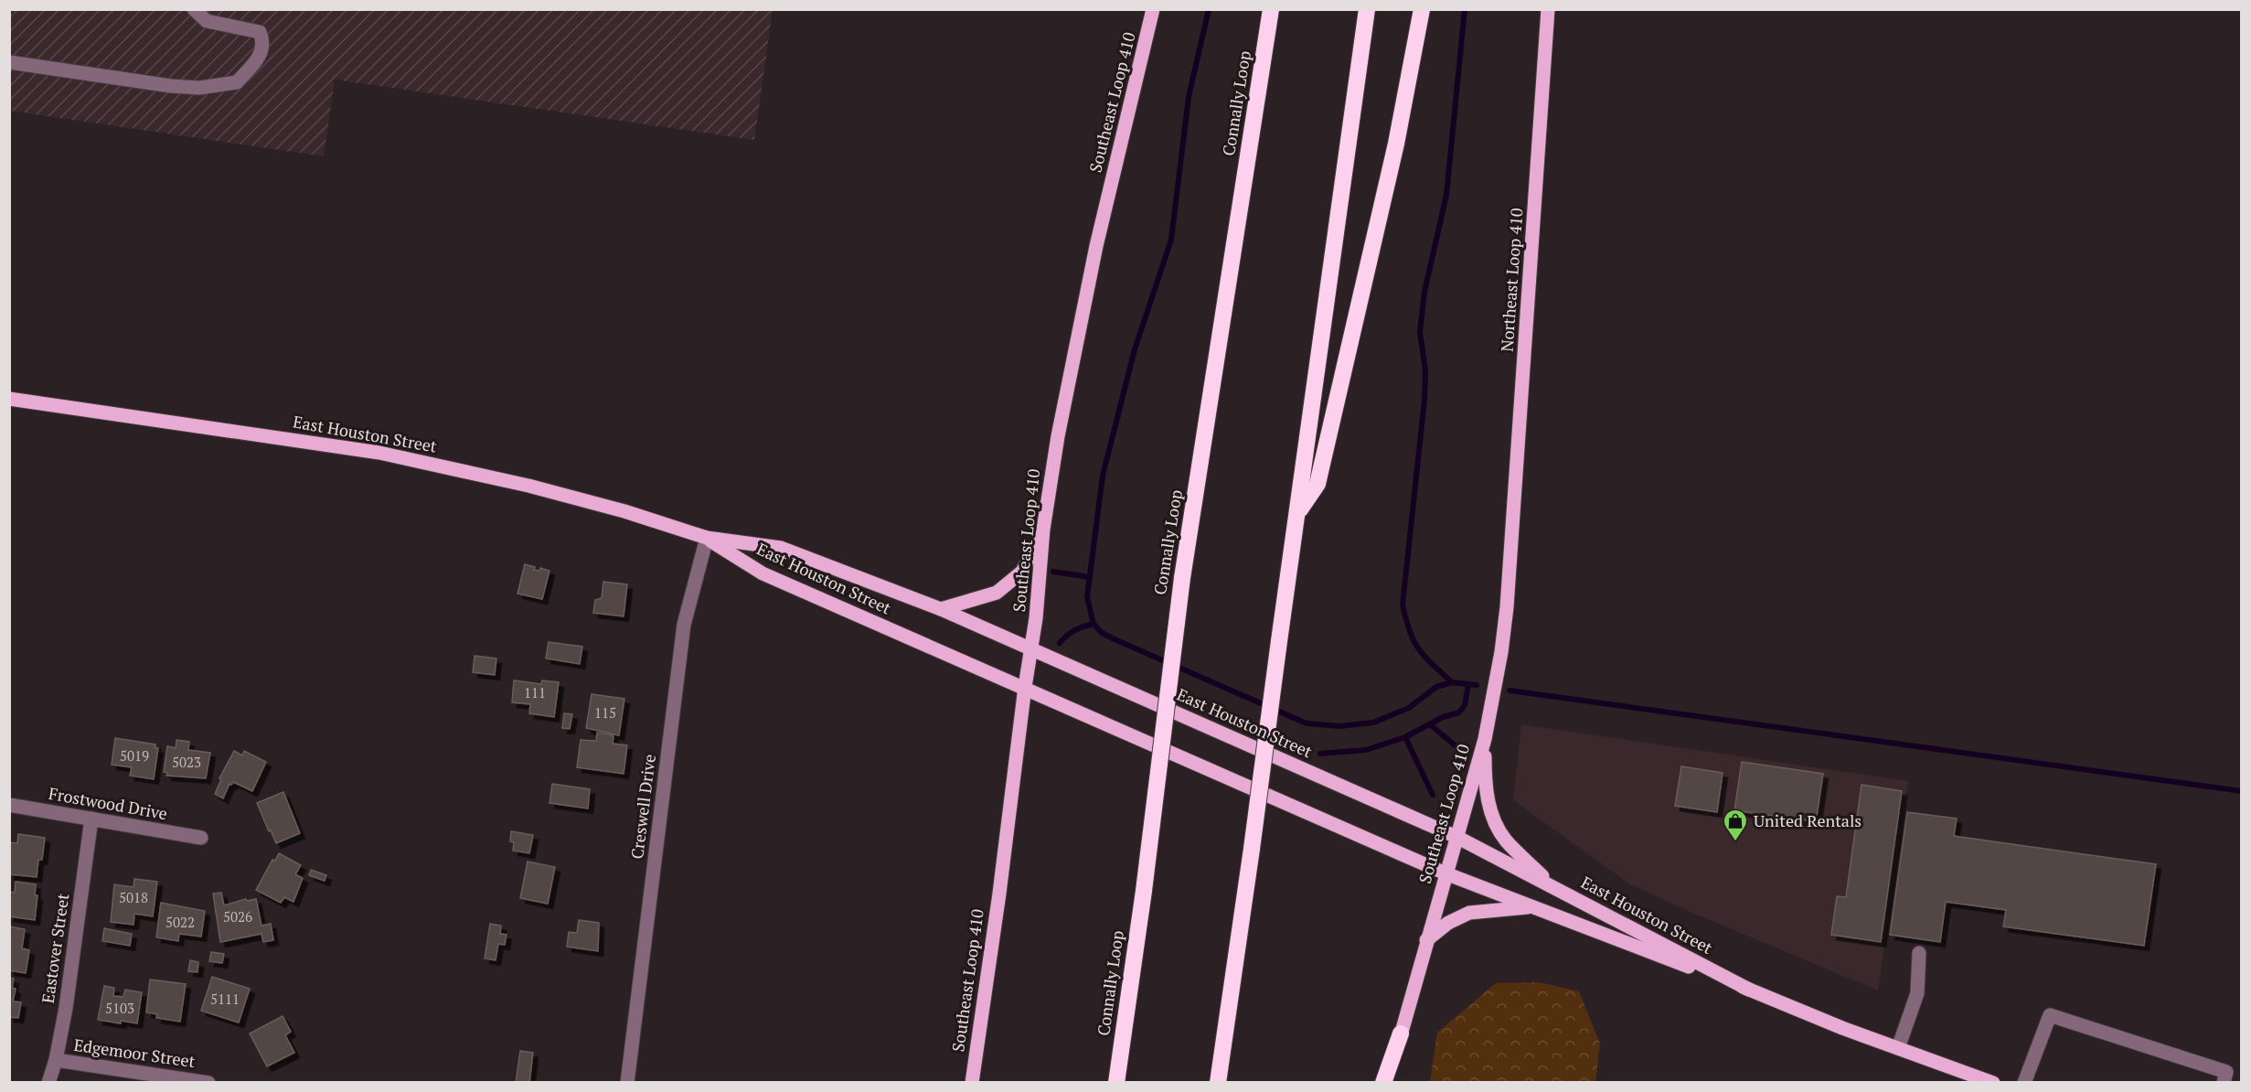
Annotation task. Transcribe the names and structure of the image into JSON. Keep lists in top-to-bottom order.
{
  "streets": {
    "highway": ["Connally Loop"],
    "main road": ["Southeast Loop 410", "Northeast Loop 410", "East Houston Street"],
    "street": [
      "Frostwood Drive",
      "Creswell Drive",
      "Eastover Street",
      "Edgemoor Street"
    ]
  },
  "crossings": [
    ["Southeast Loop 410", "Northeast Loop 410"],
    ["Southeast Loop 410", "East Houston Street"],
    ["East Houston Street", "Creswell Drive"],
    ["Frostwood Drive", "Eastover Street"],
    ["Eastover Street", "Edgemoor Street"]
  ],
  "places": {
    "shop": ["United Rentals"]
  },
  "house_numbers": [
    "111",
    "115",
    "5019",
    "5023",
    "5018",
    "5026",
    "5022",
    "5111",
    "5103"
  ]
}
